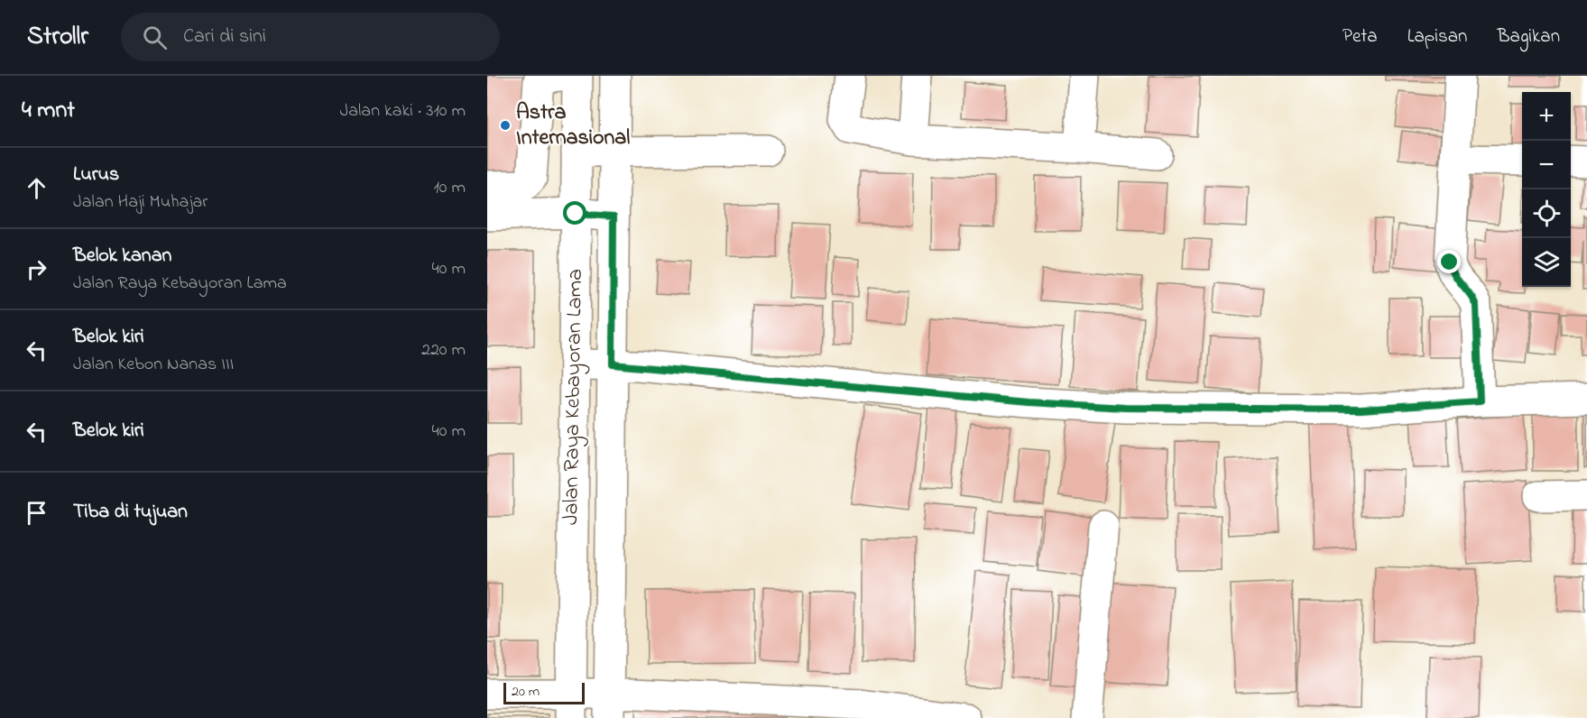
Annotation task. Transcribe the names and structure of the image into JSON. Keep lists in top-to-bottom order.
{
  "streets": {
    "street": ["Jalan Raya Kebayoran Lama"]
  },
  "places": ["Astra Internasional"],
  "scale_bar": "20 m",
  "page": {
    "header": "Strollr",
    "search": "Cari di sini",
    "nav": ["Peta", "Lapisan", "Bagikan"],
    "heading": ["4 mnt", "Jalan kaki · 310 m"],
    "map_buttons": ["+", "−"],
    "list": [
      ["Lurus", "Jalan Haji Muhajar", "10 m"],
      ["Belok kanan", "Jalan Raya Kebayoran Lama", "40 m"],
      ["Belok kiri", "Jalan Kebon Nanas III", "220 m"],
      ["Belok kiri", "40 m"],
      "Tiba di tujuan"
    ],
    "scale": "20 m"
  }
}
